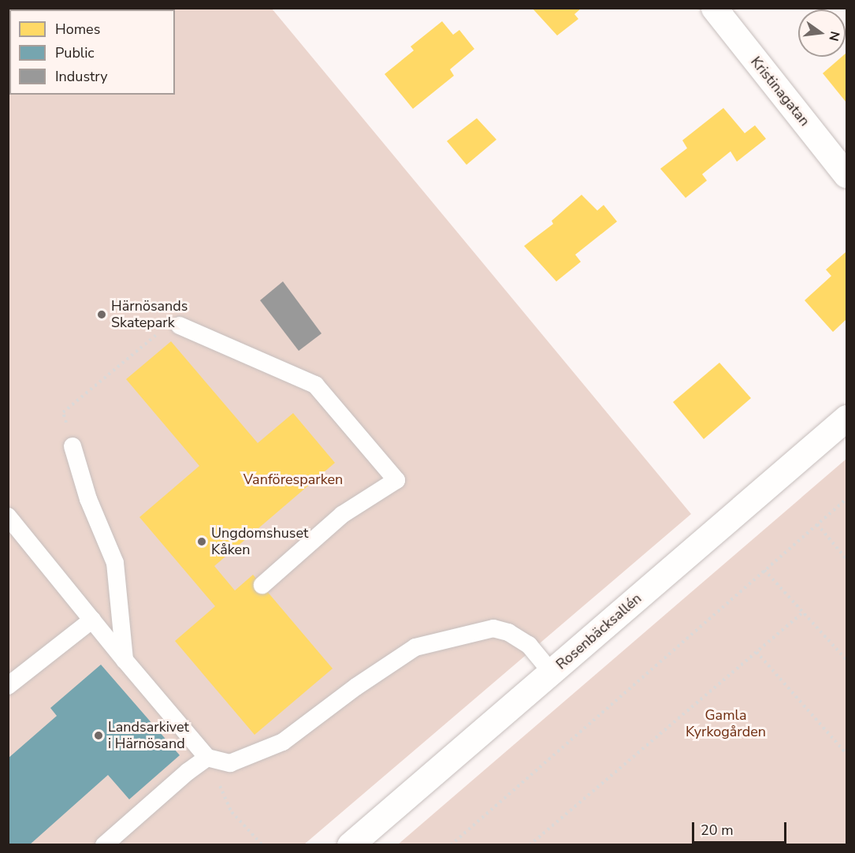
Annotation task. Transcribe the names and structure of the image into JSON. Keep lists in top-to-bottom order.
{
  "streets": {
    "street": ["Kristinagatan", "Rosenbäcksallén"]
  },
  "parks": ["Vanföresparken", "Gamla Kyrkogården"],
  "places": ["Härnösands Skatepark", "Ungdomshuset Kåken", "Landsarkivet i Härnösand"],
  "legend": ["Homes", "Public", "Industry"],
  "scale_bar": "20 m",
  "north": "right"
}
